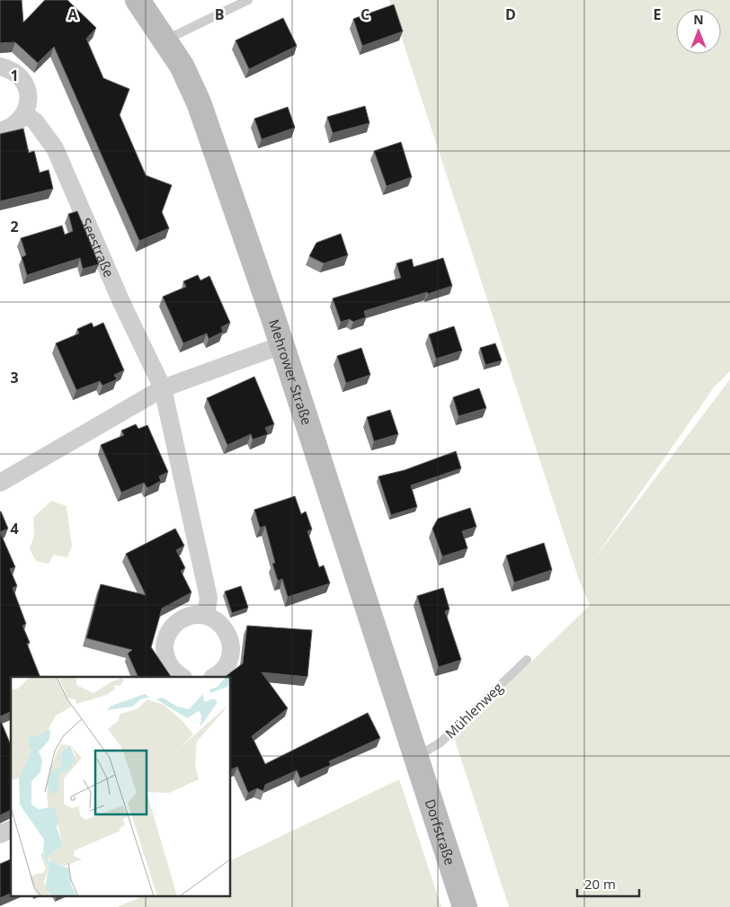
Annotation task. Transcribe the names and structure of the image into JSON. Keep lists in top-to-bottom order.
{
  "streets": {
    "main road": ["Mehrower Straße", "Dorfstraße"],
    "street": ["Seestraße"],
    "lane": ["Mühlenweg"]
  },
  "crossings": [
    ["Mehrower Straße", "Mühlenweg"],
    ["Mehrower Straße", "Dorfstraße"],
    ["Mühlenweg", "Dorfstraße"]
  ],
  "scale_bar": "20 m",
  "north": "top",
  "grid": {
    "columns": [
      "A",
      "B",
      "C",
      "D",
      "E"
    ],
    "rows": [
      "1",
      "2",
      "3",
      "4"
    ]
  }
}
